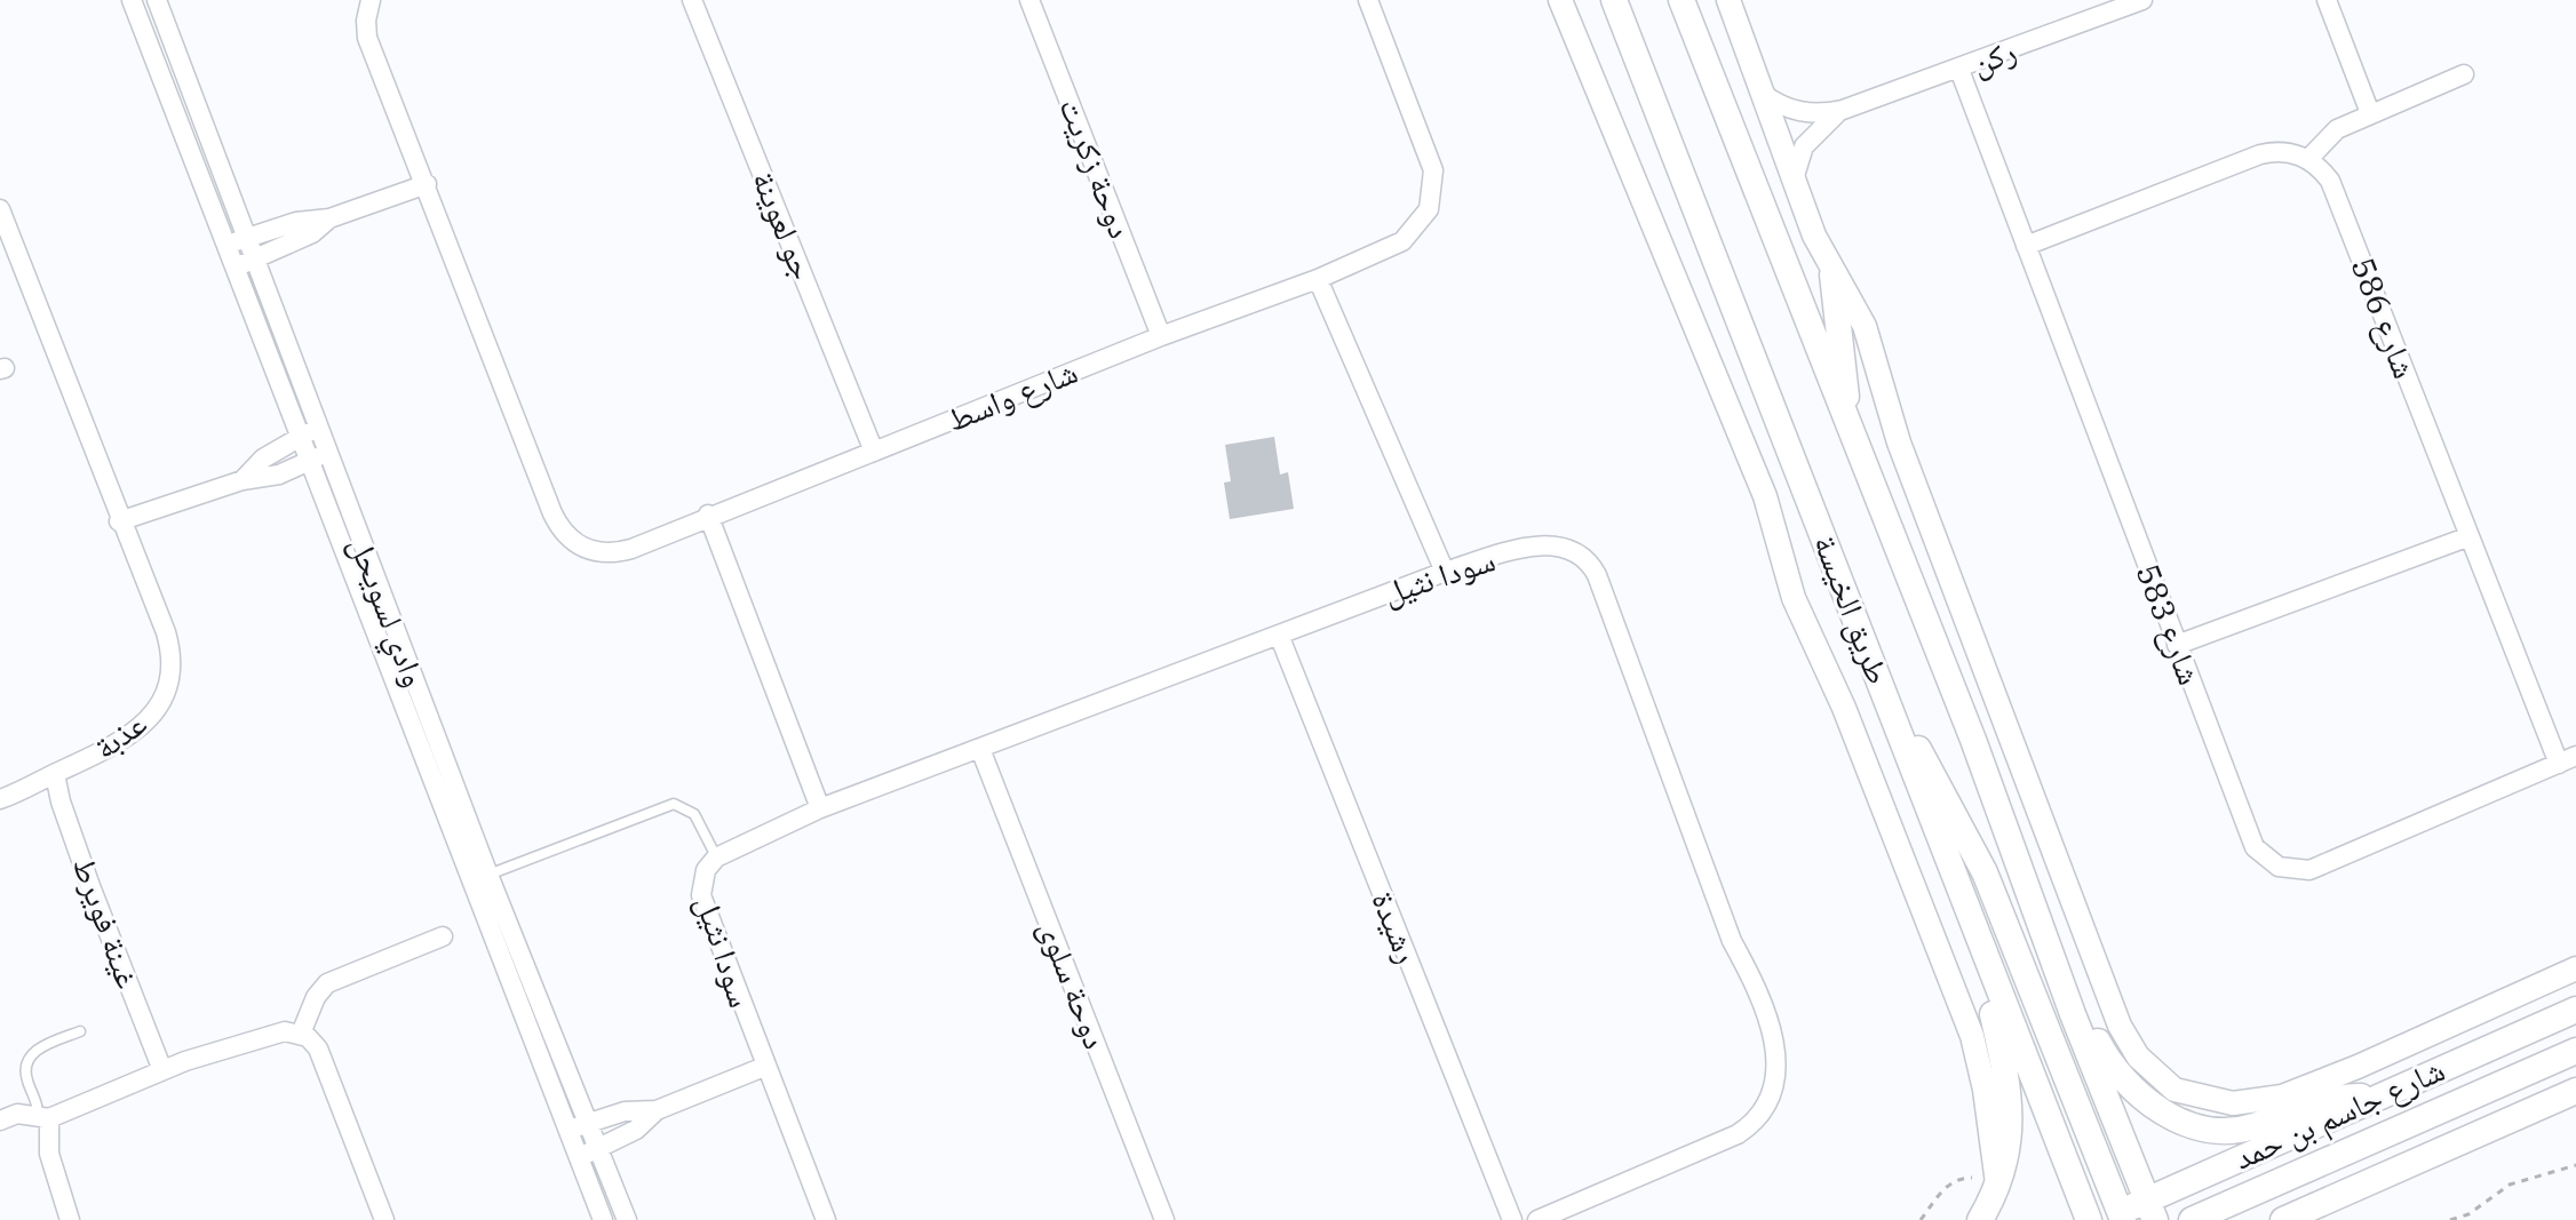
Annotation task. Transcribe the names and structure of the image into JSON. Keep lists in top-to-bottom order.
{
  "streets": {
    "main road": ["طريق الخيسة", "شارع جاسم بن حمد"],
    "street": [
      "ركن",
      "دوحة زكريت",
      "جو لعوينة",
      "شارع 586",
      "شارع واسط",
      "سودا نثيل",
      "وادي لسويحل",
      "شارع 583",
      "عذبة",
      "غينة فويرط",
      "رشيدة",
      "دوحة سلوى"
    ]
  },
  "crossings": [
    ["ركن", "شارع 583"],
    ["دوحة زكريت", "شارع واسط"],
    ["جو لعوينة", "شارع واسط"],
    ["شارع 586", "شارع 583"],
    ["سودا نثيل", "رشيدة"],
    ["سودا نثيل", "دوحة سلوى"],
    ["طريق الخيسة", "شارع جاسم بن حمد"],
    ["عذبة", "غينة فويرط"]
  ]
}
